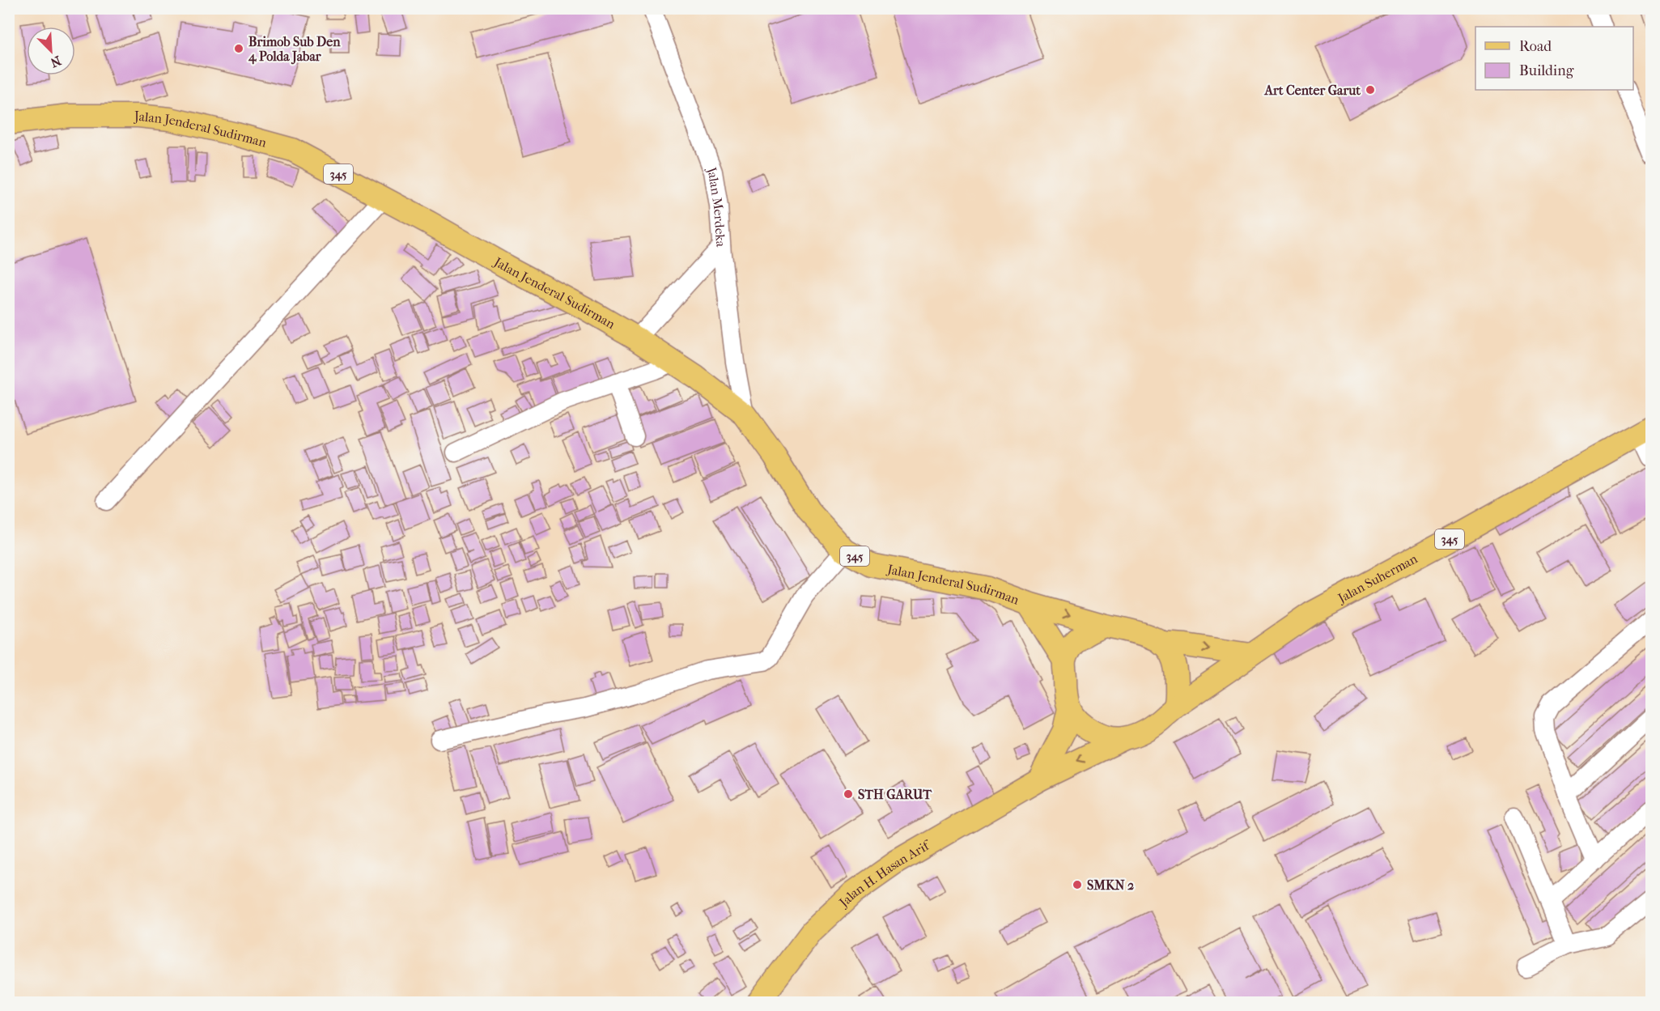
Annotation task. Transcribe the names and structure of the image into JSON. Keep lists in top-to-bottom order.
{
  "streets": {
    "main road": [
      "Jalan Jenderal Sudirman",
      "345",
      "Jalan Suherman",
      "Jalan H. Hasan Arif"
    ],
    "street": ["Jalan Merdeka"]
  },
  "crossings": [
    ["Jalan Jenderal Sudirman", "345"],
    ["Jalan Jenderal Sudirman", "Jalan Merdeka"],
    ["Jalan Jenderal Sudirman", "Jalan Suherman"],
    ["Jalan Jenderal Sudirman", "Jalan H. Hasan Arif"],
    ["345", "Jalan Suherman"],
    ["345", "Jalan H. Hasan Arif"],
    ["Jalan Suherman", "Jalan H. Hasan Arif"]
  ],
  "places": [
    "Brimob Sub Den 4 Polda Jabar",
    "Art Center Garut",
    "STH GARUT",
    "SMKN 2"
  ],
  "legend": ["Road", "Building"],
  "north": "bottom right"
}
